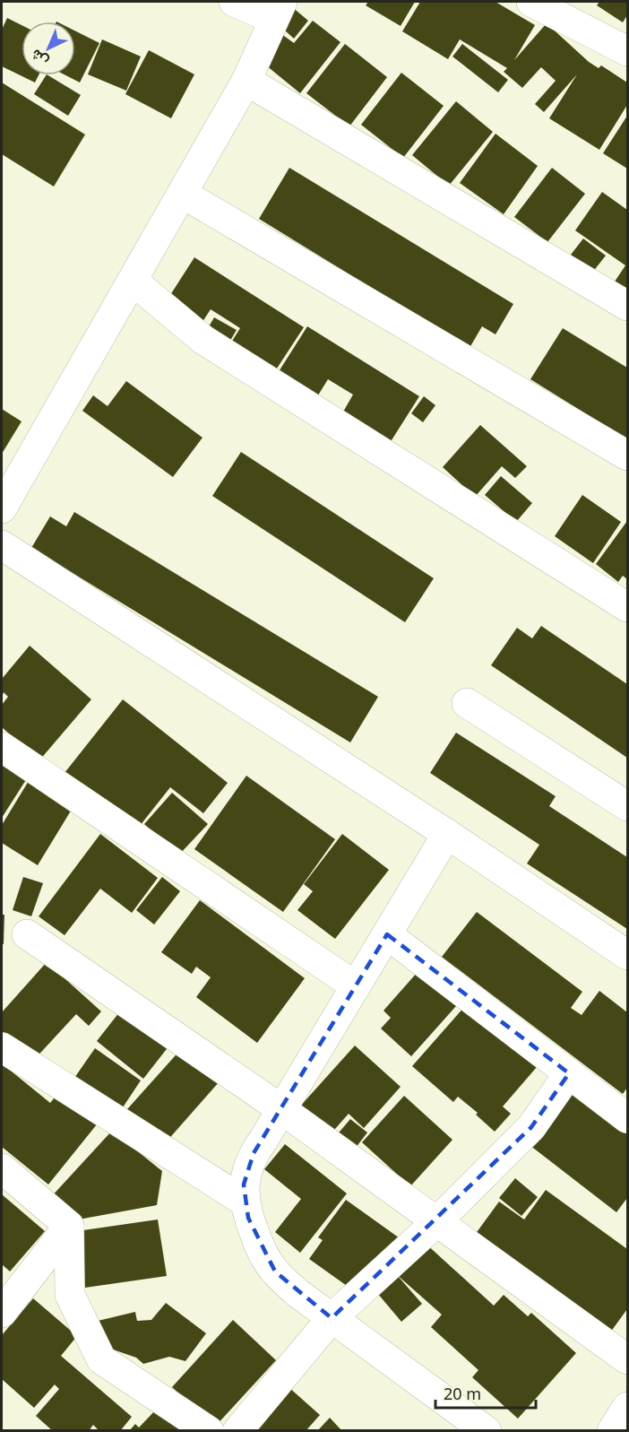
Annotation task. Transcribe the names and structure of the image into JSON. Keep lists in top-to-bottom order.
{
  "scale_bar": "20 m",
  "north": "bottom left"
}
